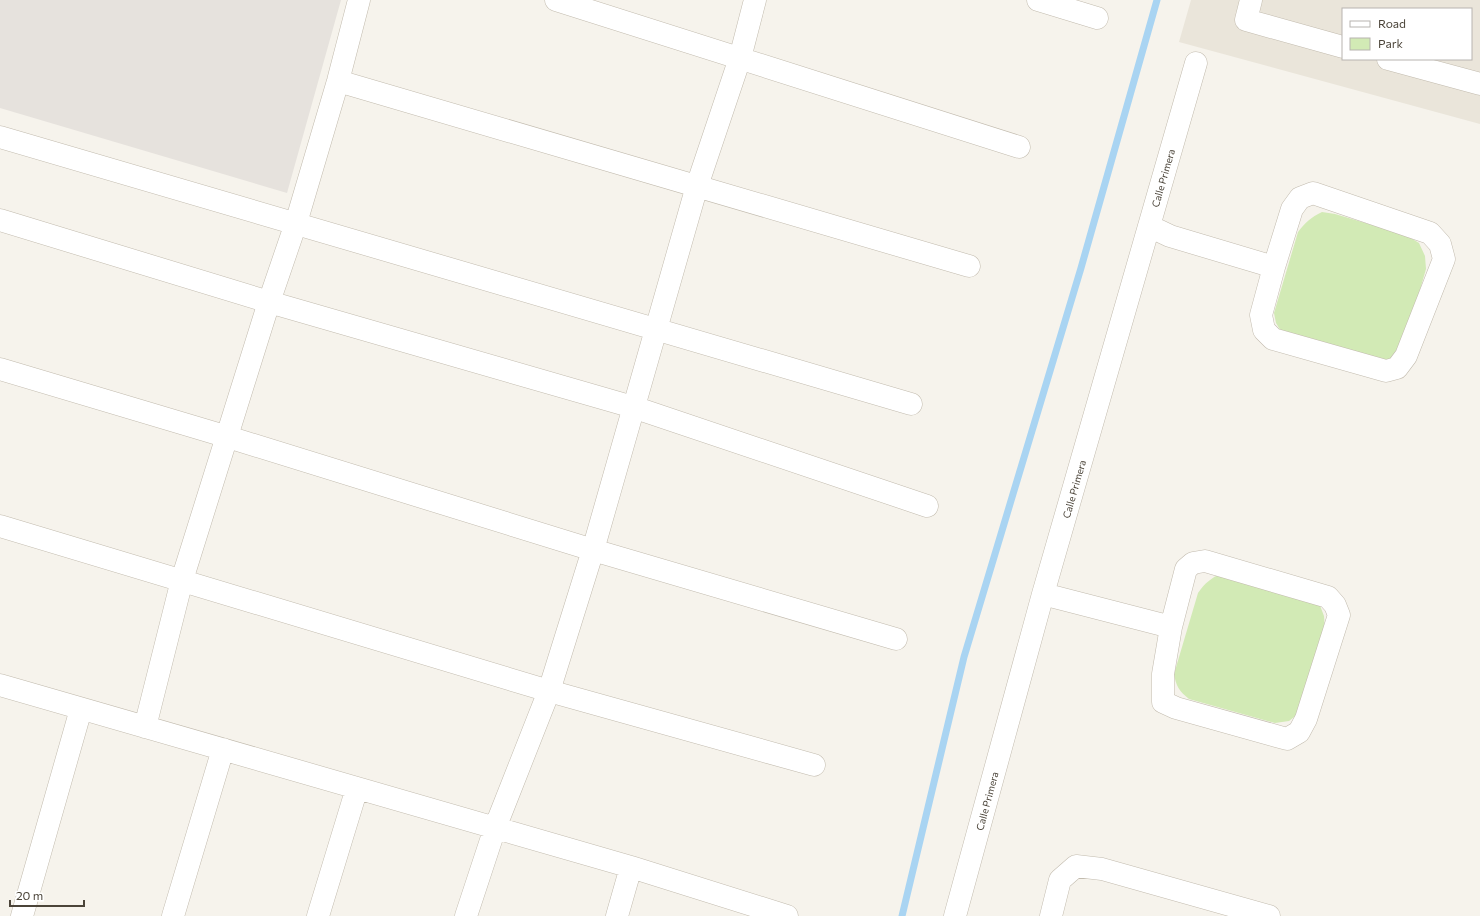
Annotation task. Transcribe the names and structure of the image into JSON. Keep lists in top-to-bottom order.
{
  "streets": {
    "street": ["Calle Primera"]
  },
  "legend": ["Road", "Park"],
  "scale_bar": "20 m"
}
